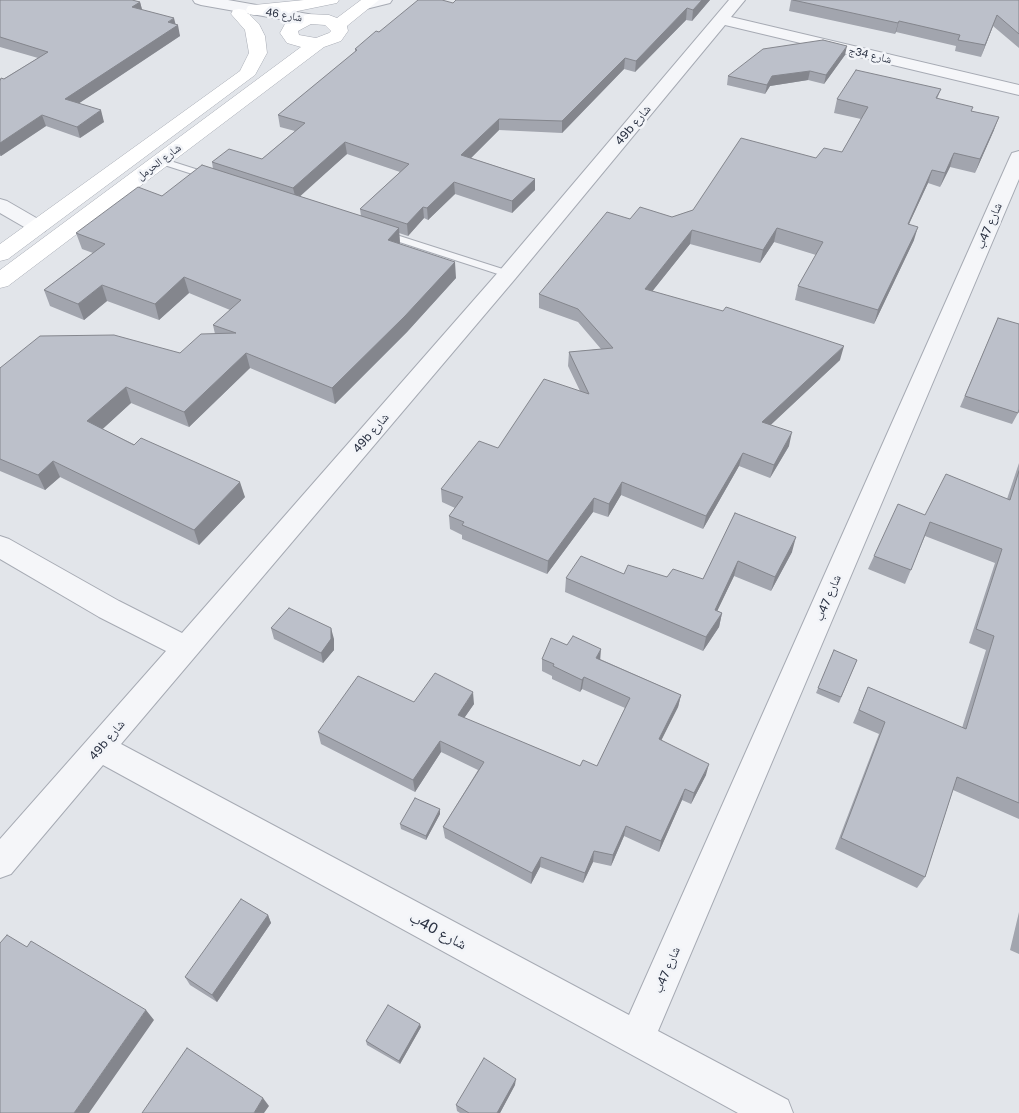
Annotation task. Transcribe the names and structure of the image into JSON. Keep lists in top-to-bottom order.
{
  "streets": {
    "street": [
      "شارع 46",
      "شارع 34ج",
      "49b شارع",
      "شارع الحرمل",
      "شارع 47ب",
      "شارع 40ب"
    ]
  },
  "crossings": [
    ["شارع 46", "شارع الحرمل"],
    ["شارع 34ج", "49b شارع"],
    ["49b شارع", "شارع 40ب"],
    ["شارع 47ب", "شارع 40ب"]
  ]
}
